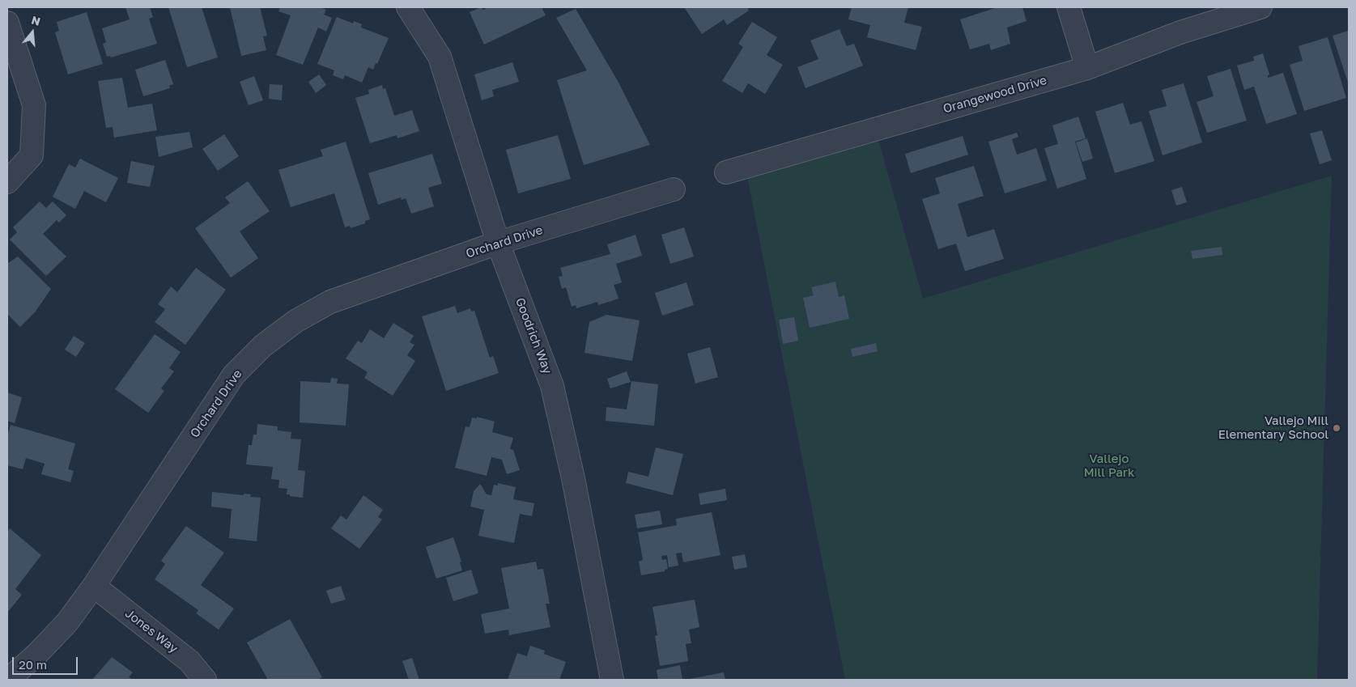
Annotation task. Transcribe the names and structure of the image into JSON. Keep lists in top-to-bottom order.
{
  "streets": {
    "street": [
      "Orangewood Drive",
      "Orchard Drive",
      "Goodrich Way",
      "Jones Way"
    ]
  },
  "crossings": [
    ["Orchard Drive", "Goodrich Way"],
    ["Orchard Drive", "Jones Way"]
  ],
  "parks": ["Vallejo Mill Park"],
  "places": ["Vallejo Mill Elementary School"],
  "scale_bar": "20 m",
  "north": "top"
}
